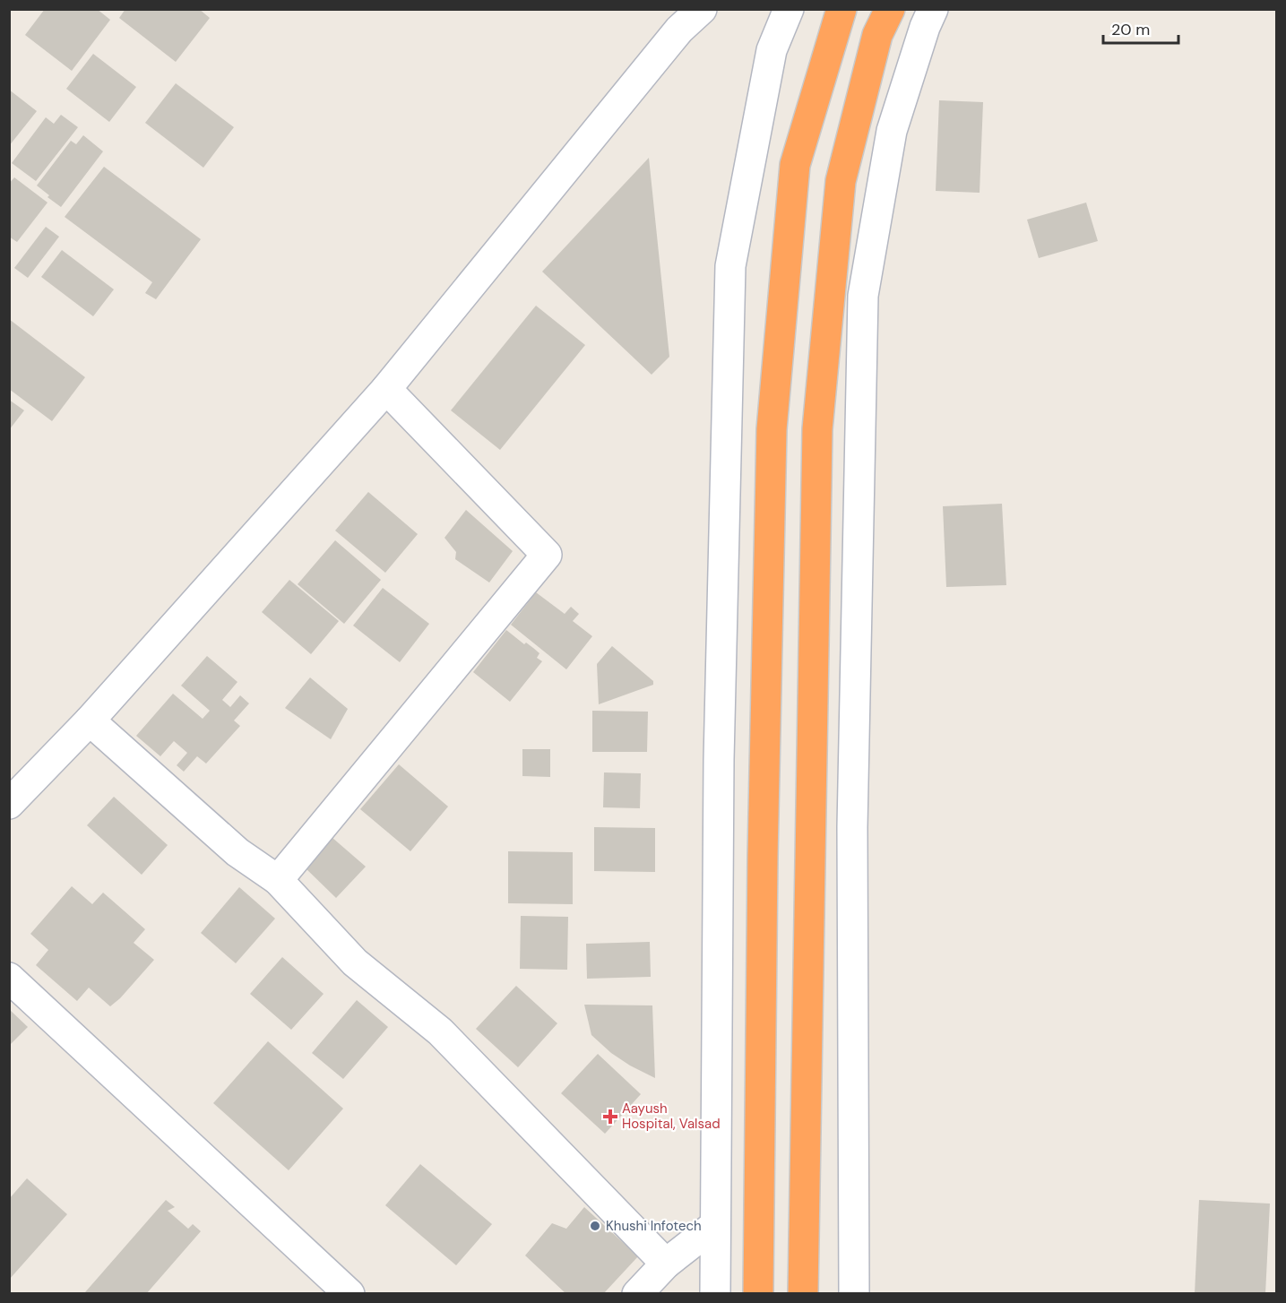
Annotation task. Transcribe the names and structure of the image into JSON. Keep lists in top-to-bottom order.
{
  "places": {
    "health": ["Aayush Hospital, Valsad"],
    "other": ["Khushi Infotech"]
  },
  "scale_bar": "20 m"
}
